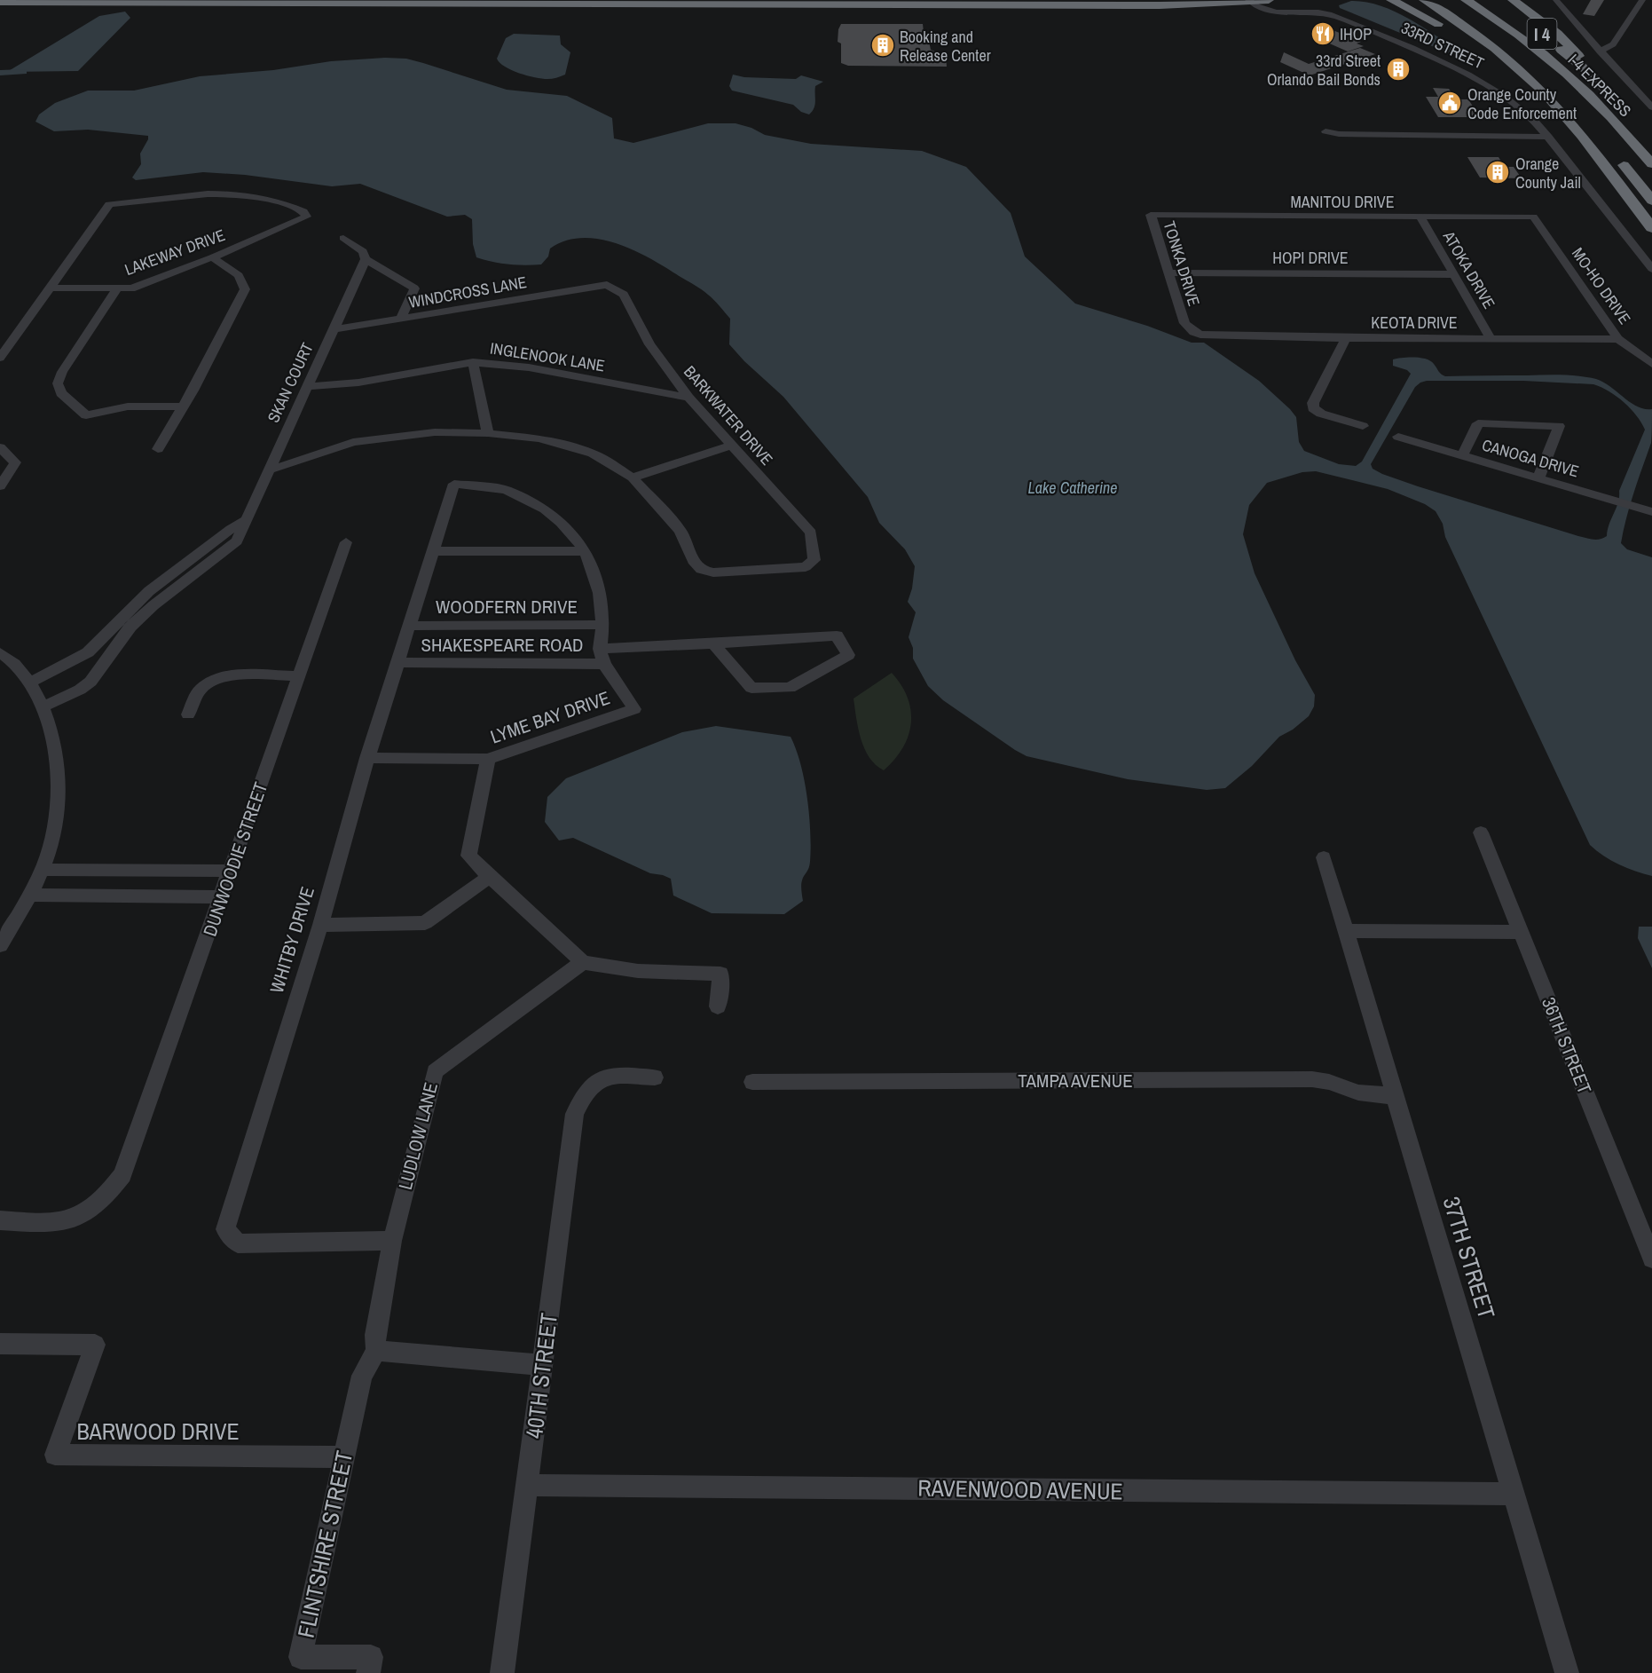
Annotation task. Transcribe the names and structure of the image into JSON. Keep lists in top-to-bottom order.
{
  "streets": {
    "highway": ["I 4", "I-4 EXPRESS"],
    "street": [
      "33RD STREET",
      "MANITOU DRIVE",
      "LAKEWAY DRIVE",
      "HOPI DRIVE",
      "TONKA DRIVE",
      "ATOKA DRIVE",
      "MO-HO DRIVE",
      "WINDCROSS LANE",
      "KEOTA DRIVE",
      "INGLENOOK LANE",
      "SKAN COURT",
      "BARKWATER DRIVE",
      "CANOGA DRIVE",
      "WOODFERN DRIVE",
      "SHAKESPEARE ROAD",
      "LYME BAY DRIVE",
      "DUNWOODIE STREET",
      "WHITBY DRIVE",
      "36TH STREET",
      "TAMPA AVENUE",
      "LUDLOW LANE",
      "37TH STREET",
      "40TH STREET",
      "BARWOOD DRIVE",
      "RAVENWOOD AVENUE",
      "FLINTSHIRE STREET"
    ]
  },
  "crossings": [
    ["MANITOU DRIVE", "TONKA DRIVE"],
    ["MANITOU DRIVE", "ATOKA DRIVE"],
    ["MANITOU DRIVE", "MO-HO DRIVE"],
    ["HOPI DRIVE", "TONKA DRIVE"],
    ["HOPI DRIVE", "ATOKA DRIVE"],
    ["TONKA DRIVE", "KEOTA DRIVE"],
    ["ATOKA DRIVE", "KEOTA DRIVE"],
    ["MO-HO DRIVE", "KEOTA DRIVE"],
    ["WINDCROSS LANE", "SKAN COURT"],
    ["WINDCROSS LANE", "BARKWATER DRIVE"],
    ["INGLENOOK LANE", "SKAN COURT"],
    ["INGLENOOK LANE", "BARKWATER DRIVE"],
    ["WOODFERN DRIVE", "WHITBY DRIVE"],
    ["SHAKESPEARE ROAD", "LYME BAY DRIVE"],
    ["SHAKESPEARE ROAD", "WHITBY DRIVE"],
    ["LYME BAY DRIVE", "LUDLOW LANE"],
    ["WHITBY DRIVE", "LUDLOW LANE"],
    ["TAMPA AVENUE", "37TH STREET"],
    ["LUDLOW LANE", "FLINTSHIRE STREET"],
    ["37TH STREET", "RAVENWOOD AVENUE"],
    ["40TH STREET", "RAVENWOOD AVENUE"],
    ["BARWOOD DRIVE", "FLINTSHIRE STREET"]
  ],
  "water": ["Lake Catherine"],
  "places": {
    "restaurant": ["IHOP"],
    "building": ["Booking and Release Center", "33rd Street Orlando Bail Bonds", "Orange County Jail"],
    "public building": ["Orange County Code Enforcement"]
  }
}
